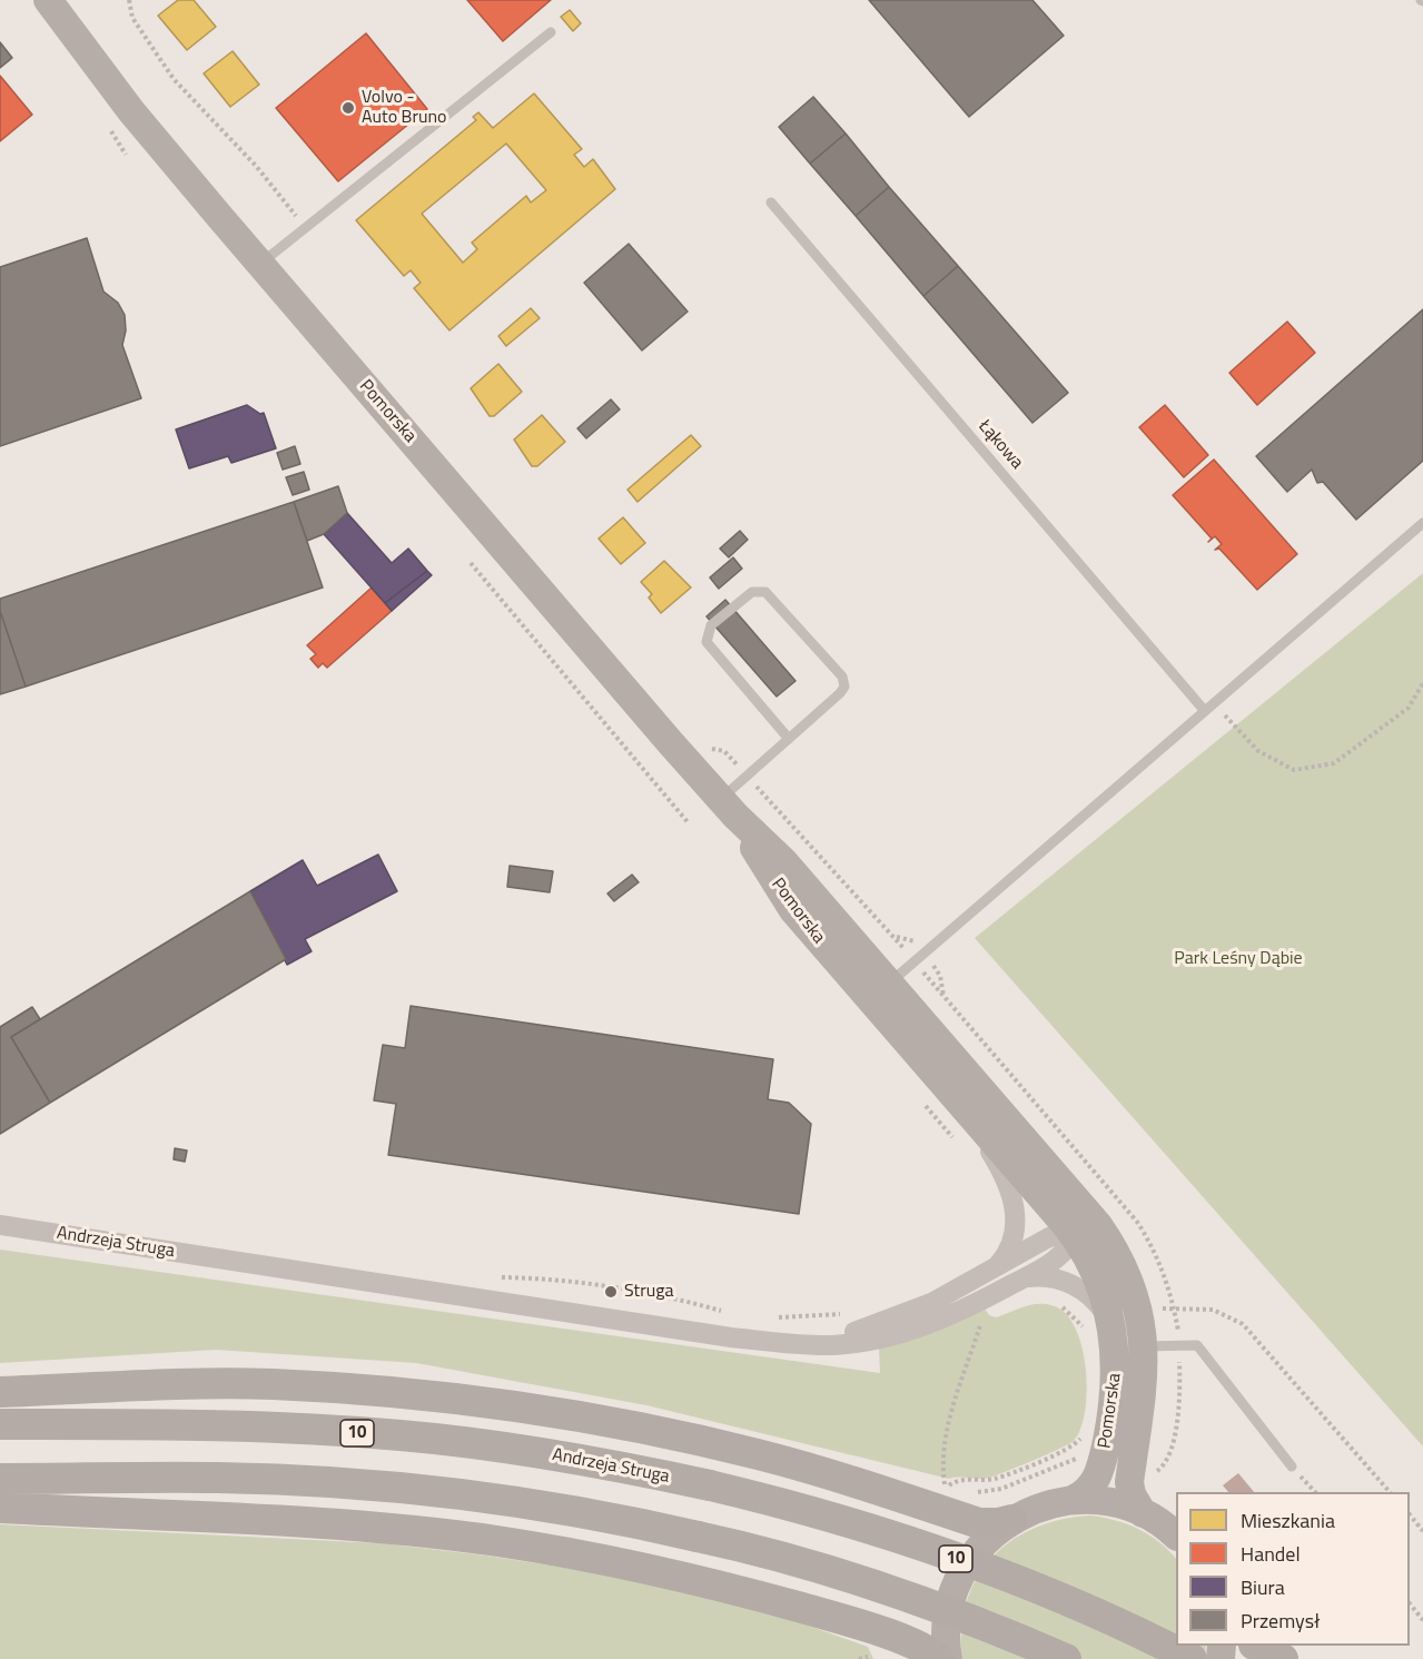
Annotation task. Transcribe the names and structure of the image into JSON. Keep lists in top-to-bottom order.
{
  "streets": {
    "main road": ["Andrzeja Struga", "10"],
    "street": ["Pomorska"],
    "lane": ["Łąkowa"]
  },
  "crossings": [
    ["Pomorska", "Andrzeja Struga"]
  ],
  "parks": ["Park Leśny Dąbie"],
  "places": ["Volvo - Auto Bruno", "Struga"],
  "legend": [
    "Mieszkania",
    "Handel",
    "Biura",
    "Przemysł"
  ]
}
